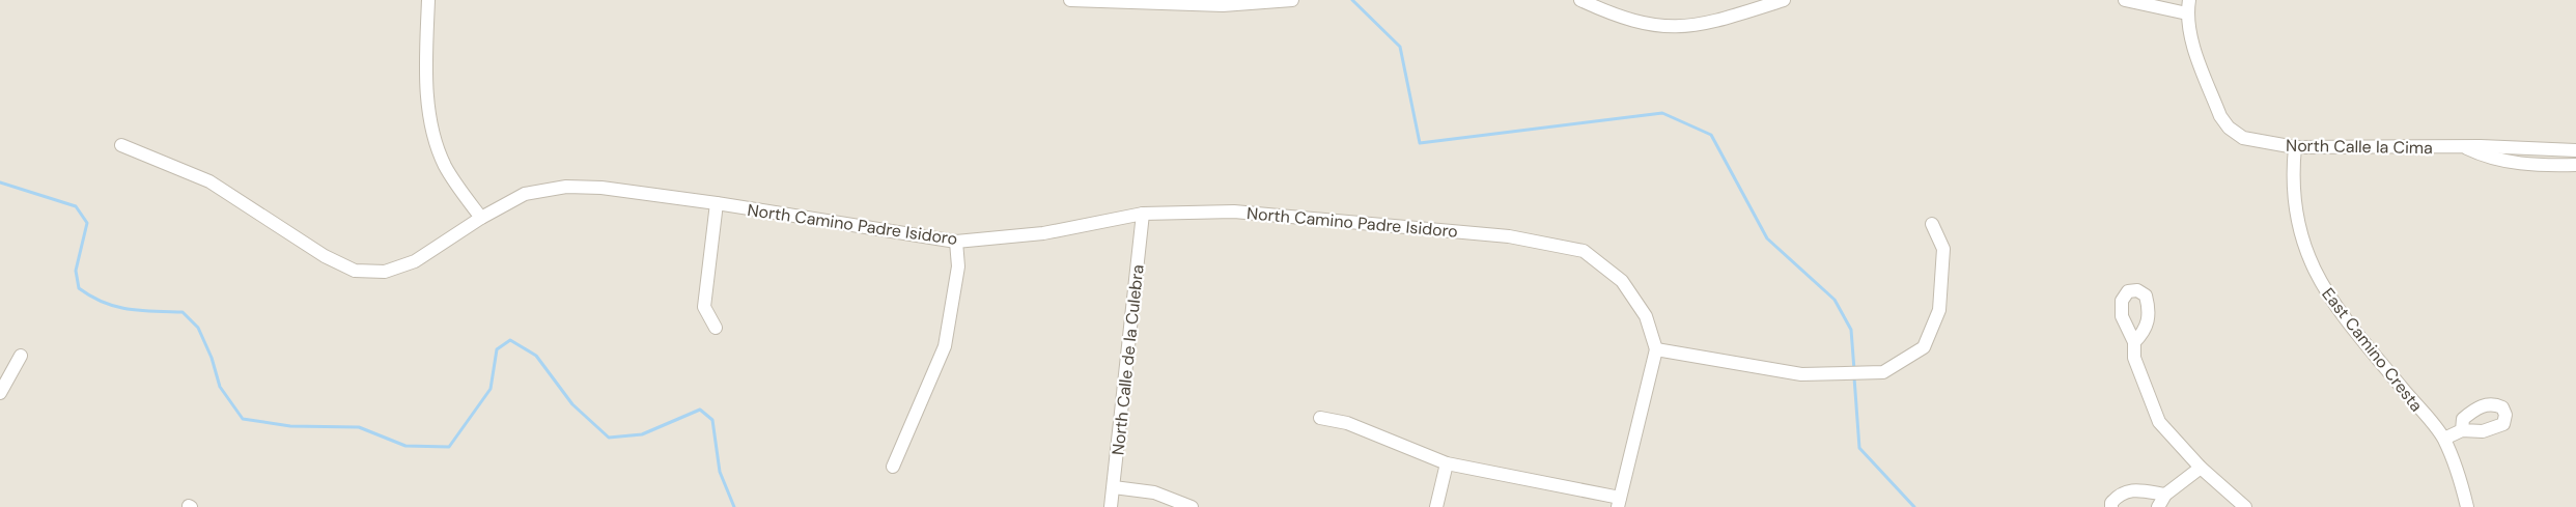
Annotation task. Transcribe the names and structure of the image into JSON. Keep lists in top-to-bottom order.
{
  "streets": {
    "street": [
      "North Calle la Cima",
      "North Camino Padre Isidoro",
      "East Camino Cresta",
      "North Calle de la Culebra"
    ]
  },
  "crossings": [
    ["North Calle la Cima", "East Camino Cresta"],
    ["North Camino Padre Isidoro", "North Calle de la Culebra"]
  ]
}
